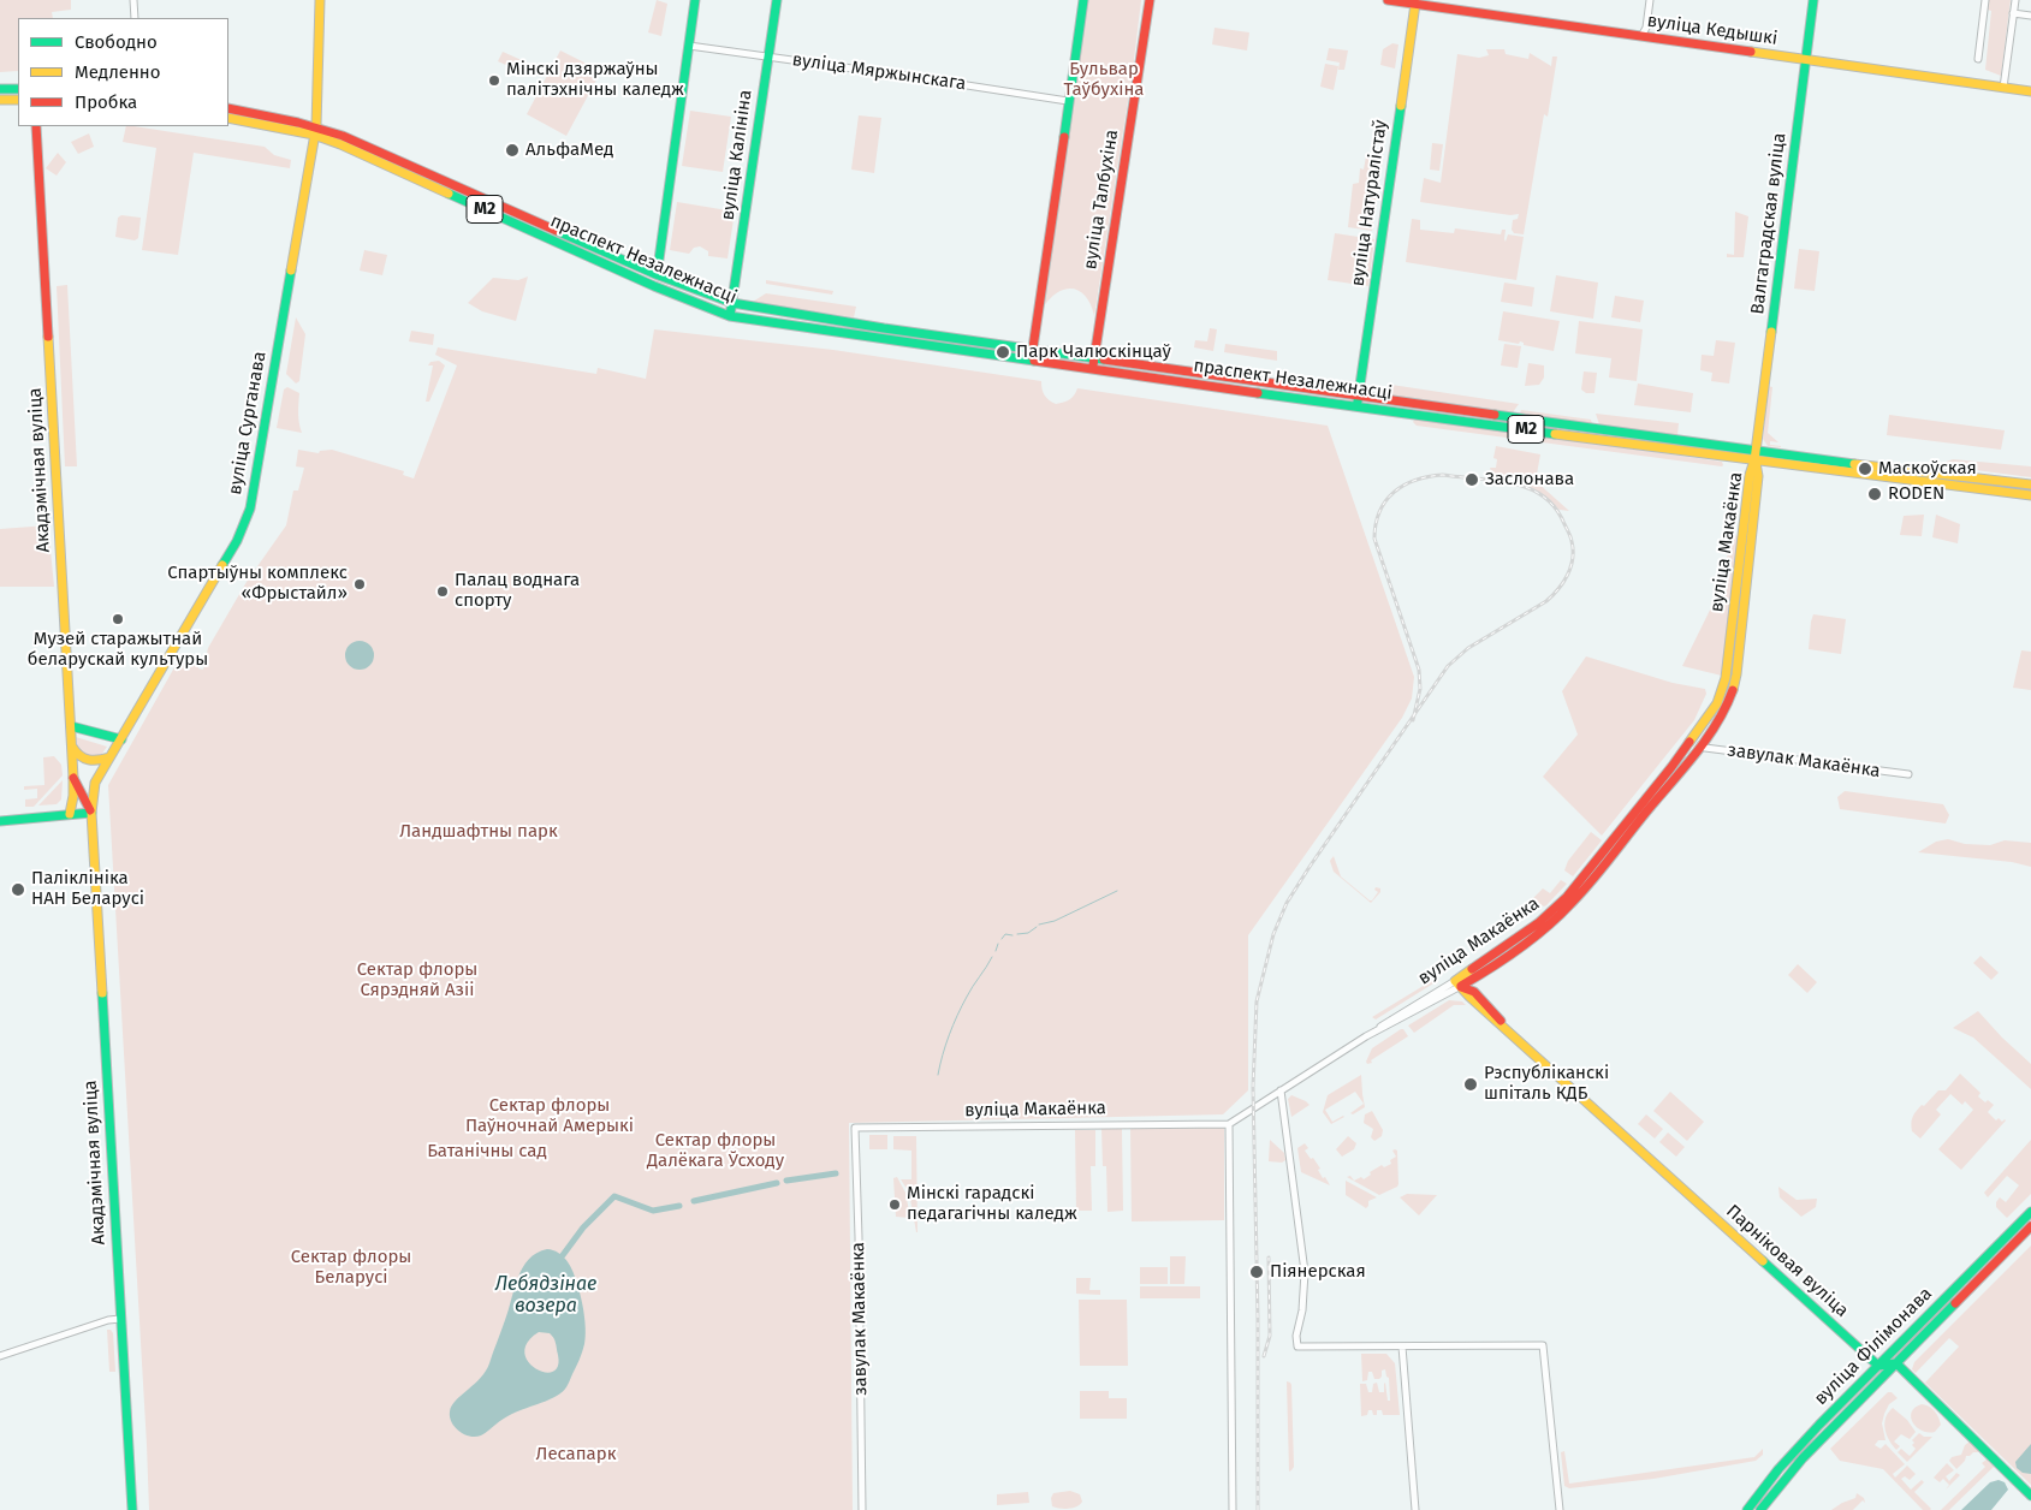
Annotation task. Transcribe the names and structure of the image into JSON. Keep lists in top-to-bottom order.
{
  "streets": {
    "main road": [
      "вуліца Кедышкі",
      "вуліца Калініна",
      "вуліца Талбухіна",
      "вуліца Натуралістаў",
      "М2",
      "Валгаградская вуліца",
      "праспект Незалежнасці",
      "вуліца Сурганава",
      "Акадэмічная вуліца",
      "вуліца Макаёнка",
      "Парніковая вуліца",
      "вуліца Філімонава"
    ],
    "street": ["вуліца Мяржынскага", "завулак Макаёнка"]
  },
  "crossings": [
    ["вуліца Кедышкі", "вуліца Натуралістаў"],
    ["вуліца Кедышкі", "Валгаградская вуліца"],
    ["вуліца Мяржынскага", "вуліца Калініна"],
    ["вуліца Калініна", "праспект Незалежнасці"],
    ["вуліца Талбухіна", "праспект Незалежнасці"],
    ["вуліца Натуралістаў", "праспект Незалежнасці"],
    ["Валгаградская вуліца", "праспект Незалежнасці"],
    ["Валгаградская вуліца", "вуліца Макаёнка"],
    ["праспект Незалежнасці", "вуліца Сурганава"],
    ["праспект Незалежнасці", "вуліца Макаёнка"],
    ["вуліца Сурганава", "Акадэмічная вуліца"],
    ["вуліца Макаёнка", "завулак Макаёнка"],
    ["вуліца Макаёнка", "Парніковая вуліца"],
    ["Парніковая вуліца", "вуліца Філімонава"]
  ],
  "water": ["Лебядзінае возера"],
  "parks": [
    "Бульвар Таўбухіна",
    "Ландшафтны парк",
    "Сектар флоры Сярэдняй Азіі",
    "Сектар флоры Паўночнай Амерыкі",
    "Сектар флоры Далёкага Ўсходу",
    "Батанічны сад",
    "Сектар флоры Беларусі",
    "Лесапарк"
  ],
  "places": [
    "Мінскі дзяржаўны палітэхнічны каледж",
    "АльфаМед",
    "Парк Чалюскінцаў",
    "Маскоўская",
    "Заслонава",
    "RODEN",
    "Спартыўны комплекс «Фрыстайл»",
    "Палац воднага спорту",
    "Музей старажытнай беларускай культуры",
    "Паліклініка НАН Беларусі",
    "Рэспубліканскі шпіталь КДБ",
    "Мінскі гарадскі педагагічны каледж",
    "Піянерская"
  ],
  "legend": ["Свободно", "Медленно", "Пробка"]
}
